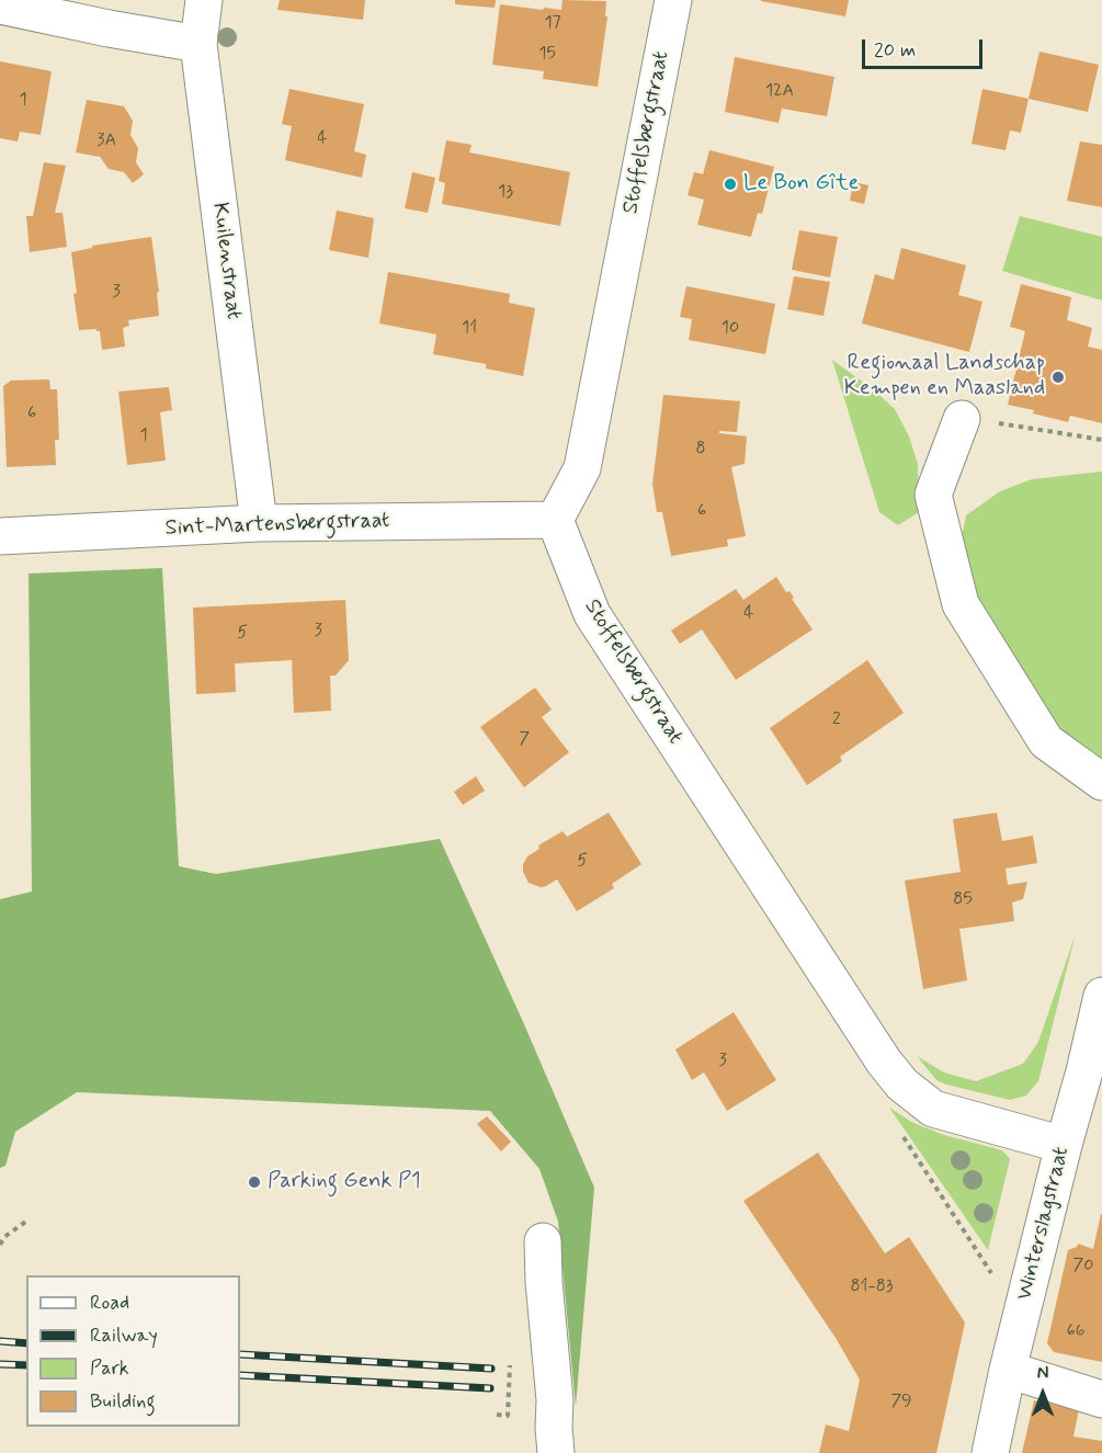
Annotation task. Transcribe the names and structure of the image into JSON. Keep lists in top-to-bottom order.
{
  "streets": {
    "street": [
      "Stoffelsbergstraat",
      "Kuilenstraat",
      "Sint-Martensbergstraat",
      "Winterslagstraat"
    ]
  },
  "crossings": [
    ["Stoffelsbergstraat", "Sint-Martensbergstraat"],
    ["Stoffelsbergstraat", "Winterslagstraat"],
    ["Kuilenstraat", "Sint-Martensbergstraat"]
  ],
  "places": ["Le Bon Gîte", "Regionaal Landschap Kempen en Maasland", "Parking Genk P1"],
  "house_numbers": [
    "17",
    "15",
    "12A",
    "1",
    "4",
    "3A",
    "13",
    "3",
    "11",
    "10",
    "6",
    "1",
    "8",
    "6",
    "4",
    "3",
    "5",
    "2",
    "7",
    "5",
    "85",
    "3",
    "70",
    "81-83",
    "66",
    "79"
  ],
  "legend": [
    "Road",
    "Railway",
    "Park",
    "Building"
  ],
  "scale_bar": "20 m",
  "north": "top"
}
